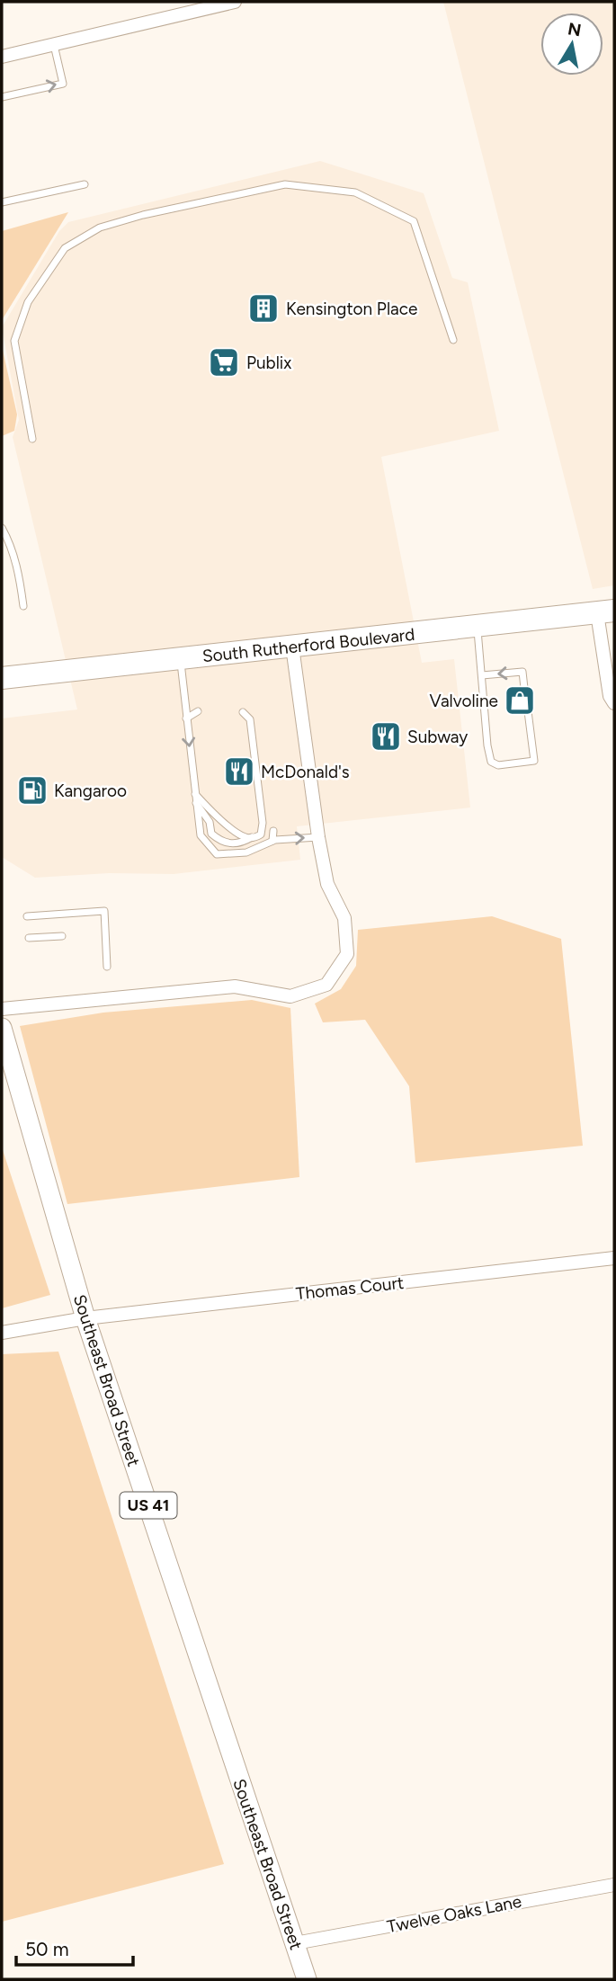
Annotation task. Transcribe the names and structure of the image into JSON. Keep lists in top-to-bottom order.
{
  "streets": {
    "highway": ["South Rutherford Boulevard"],
    "main road": ["Southeast Broad Street", "US 41"],
    "street": ["Thomas Court", "Twelve Oaks Lane"]
  },
  "crossings": [
    ["Thomas Court", "Southeast Broad Street"],
    ["Southeast Broad Street", "Twelve Oaks Lane"]
  ],
  "places": {
    "building": ["Kensington Place"],
    "supermarket": ["Publix"],
    "shop": ["Valvoline"],
    "restaurant": ["Subway", "McDonald's"],
    "fuel station": ["Kangaroo"]
  },
  "scale_bar": "50 m",
  "north": "top"
}
